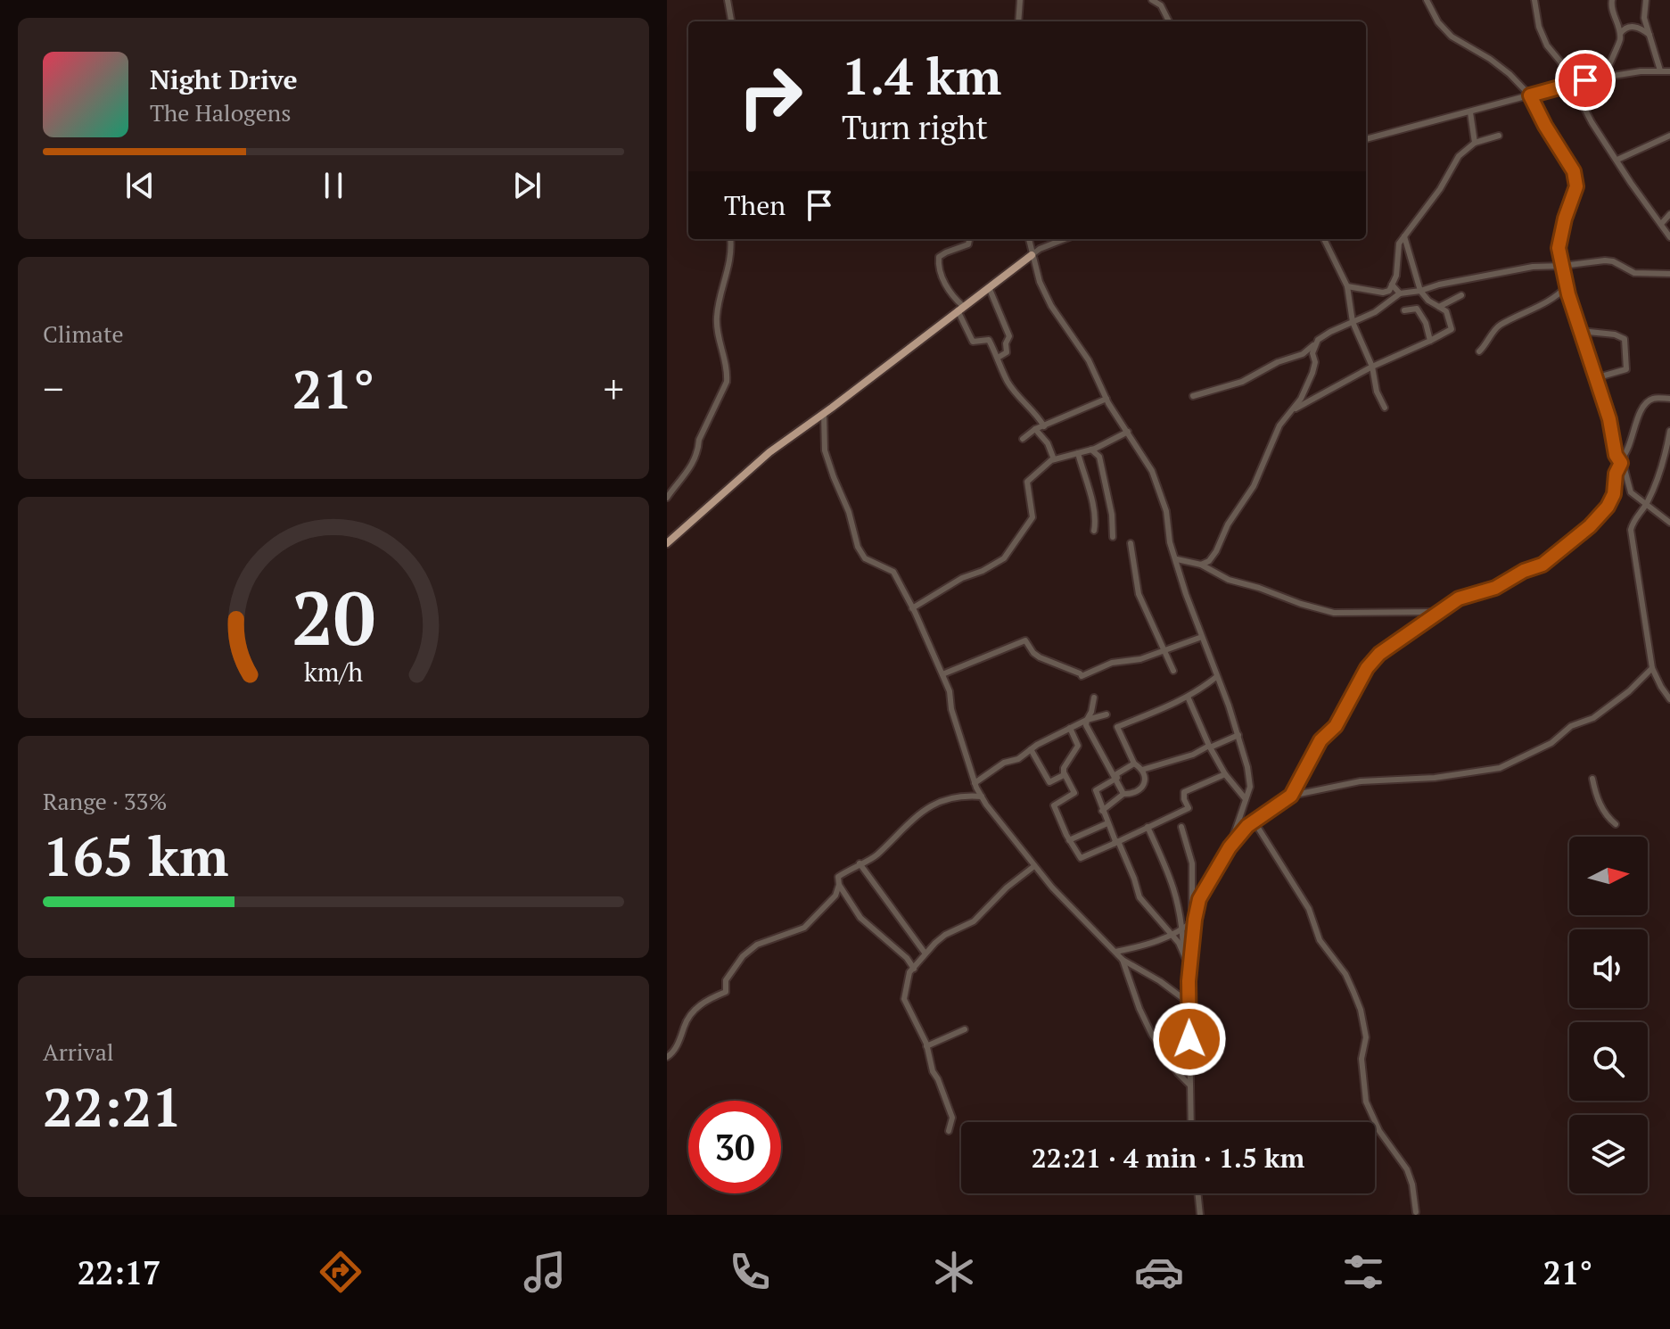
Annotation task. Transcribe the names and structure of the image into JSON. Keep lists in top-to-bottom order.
{
  "north": "right",
  "page": {
    "turn": ["1.4 km", "Turn right"],
    "song": ["Night Drive", "The Halogens"],
    "then": "Then",
    "tile": [
      "Climate",
      ["Range · 33%", "165 km"],
      ["Arrival", "22:21"]
    ],
    "heat": ["−", "21°", "+"],
    "limit": "30",
    "trip": "22:21 · 4 min · 1.5 km",
    "tabs": ["22:17", "21°"],
    "gauge": ["20", "km/h"]
  }
}
